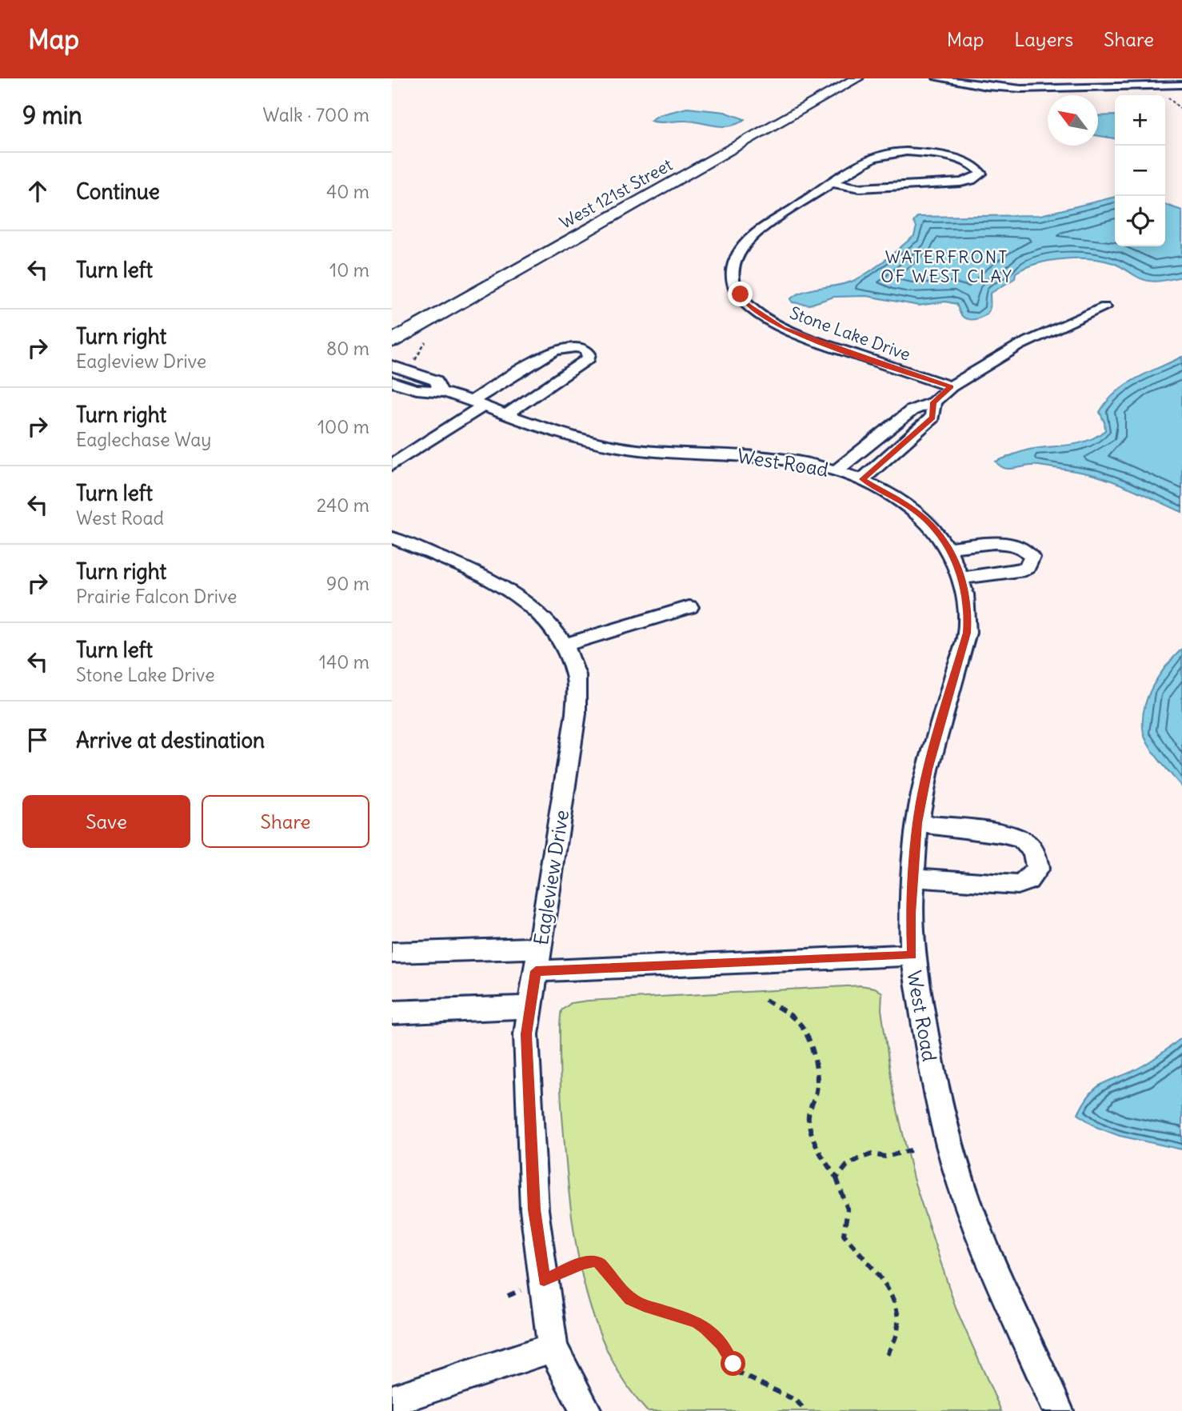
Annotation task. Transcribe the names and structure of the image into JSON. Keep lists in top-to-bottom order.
{
  "streets": {
    "street": [
      "West 121st Street",
      "Stone Lake Drive",
      "West Road",
      "Eagleview Drive"
    ]
  },
  "districts": ["WATERFRONT OF WEST CLAY"],
  "north": "top left",
  "page": {
    "header": "Map",
    "nav": ["Map", "Layers", "Share"],
    "heading": ["9 min", "Walk · 700 m"],
    "map_buttons": ["+", "−"],
    "list": [
      ["Continue", "40 m"],
      ["Turn left", "10 m"],
      ["Turn right", "Eagleview Drive", "80 m"],
      ["Turn right", "Eaglechase Way", "100 m"],
      ["Turn left", "West Road", "240 m"],
      ["Turn right", "Prairie Falcon Drive", "90 m"],
      ["Turn left", "Stone Lake Drive", "140 m"],
      "Arrive at destination"
    ],
    "buttons": ["Save", "Share"]
  }
}
